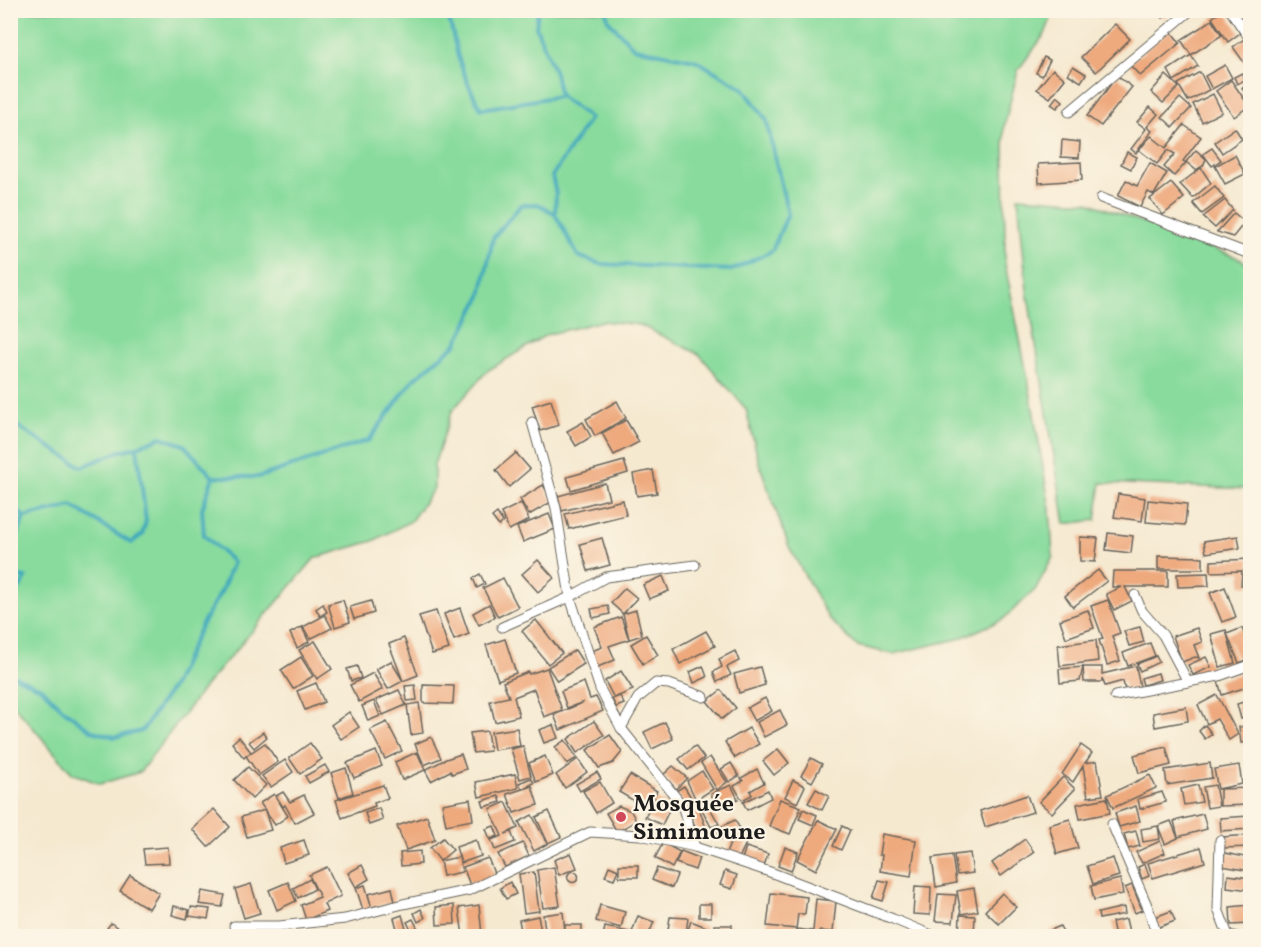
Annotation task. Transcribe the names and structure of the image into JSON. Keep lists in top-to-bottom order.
{
  "places": ["Mosquée Simimoune"]
}
